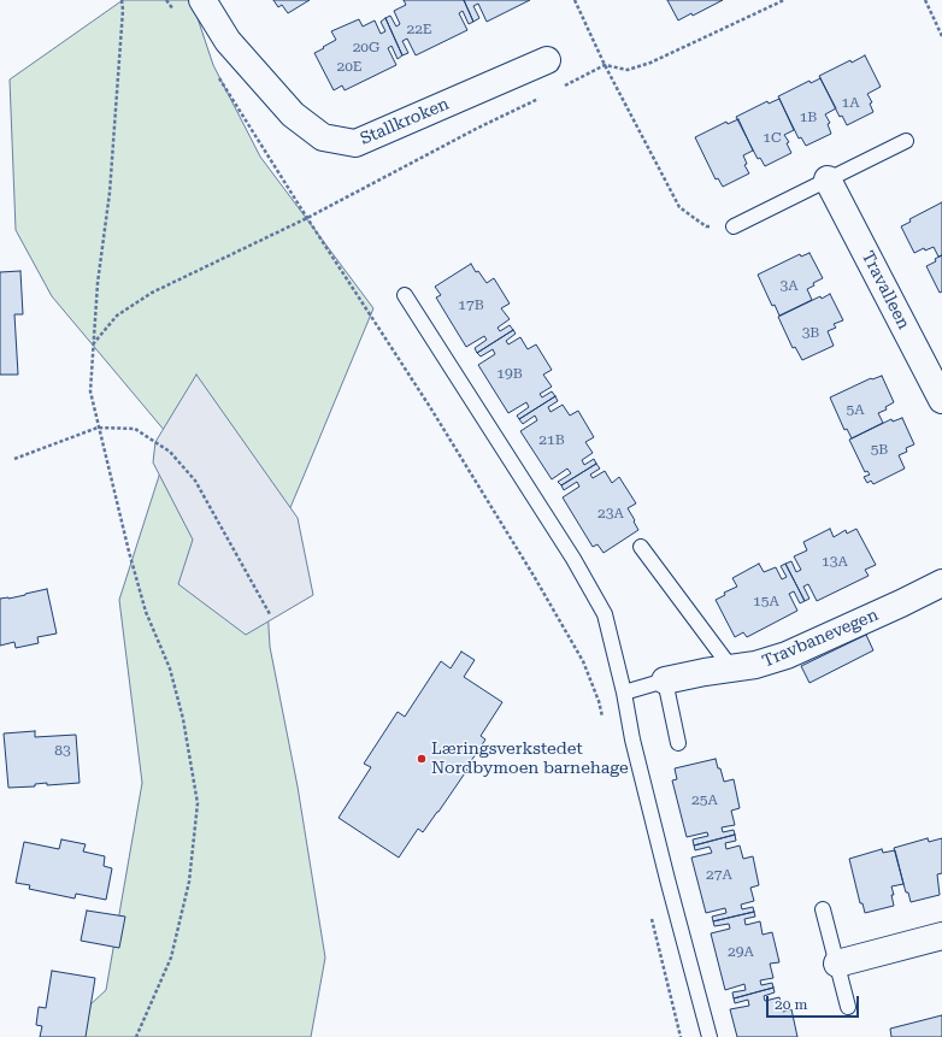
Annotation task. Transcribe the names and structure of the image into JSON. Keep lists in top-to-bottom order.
{
  "streets": {
    "street": ["Stallkroken", "Travalleen", "Travbanevegen"]
  },
  "places": ["Læringsverkstedet Nordbymoen barnehage"],
  "house_numbers": [
    "22E",
    "20G",
    "20E",
    "1A",
    "1B",
    "1C",
    "3A",
    "17B",
    "3B",
    "19B",
    "5A",
    "21B",
    "5B",
    "23A",
    "13A",
    "15A",
    "83",
    "25A",
    "27A",
    "29A"
  ],
  "scale_bar": "20 m"
}
